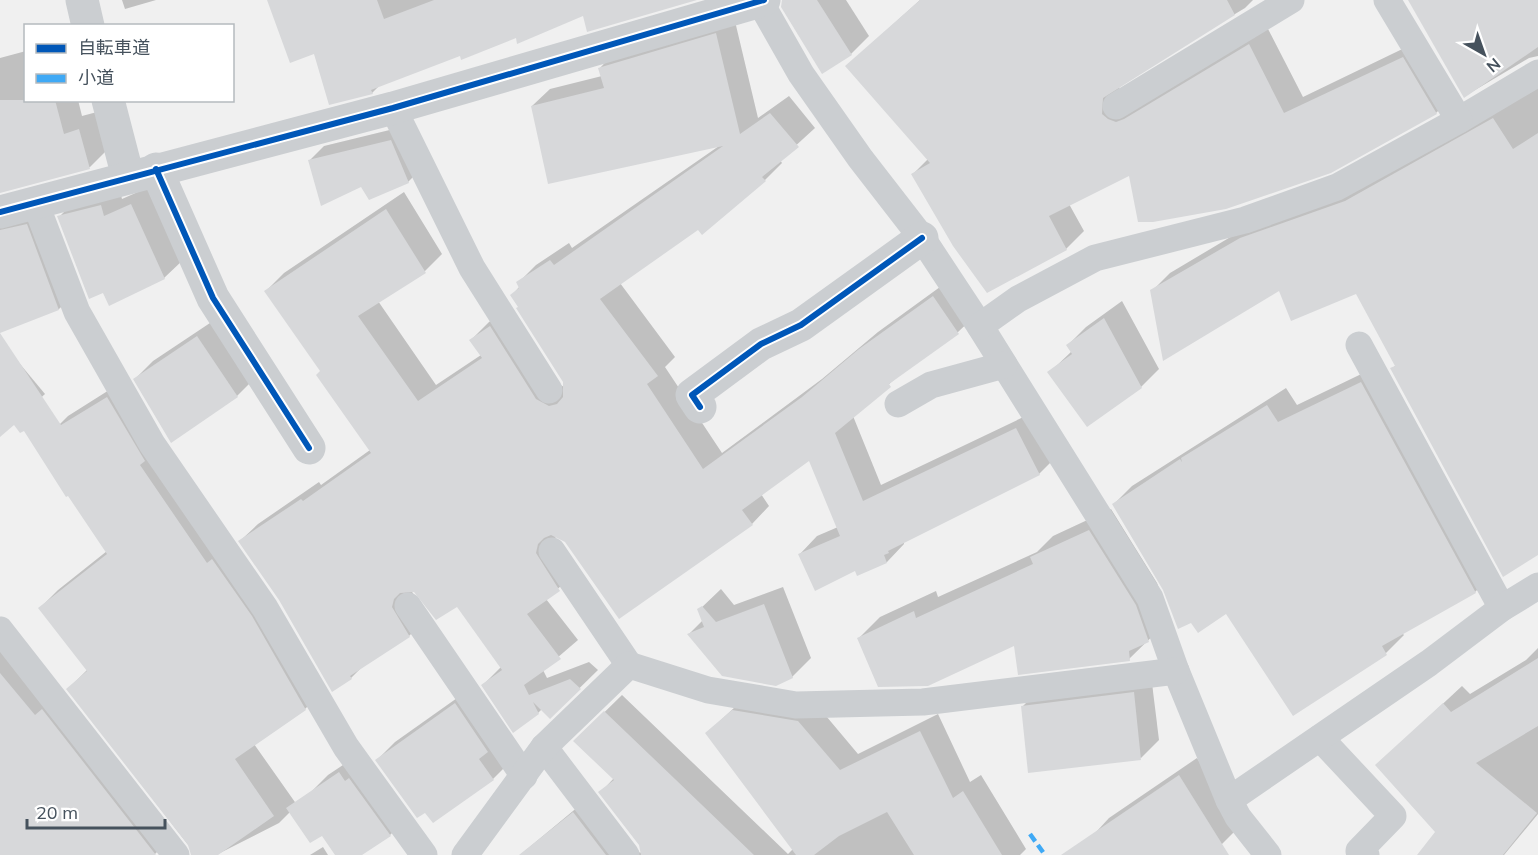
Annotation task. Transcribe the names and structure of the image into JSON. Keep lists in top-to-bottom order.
{
  "legend": ["自転車道", "小道"],
  "scale_bar": "20 m",
  "north": "bottom right"
}
